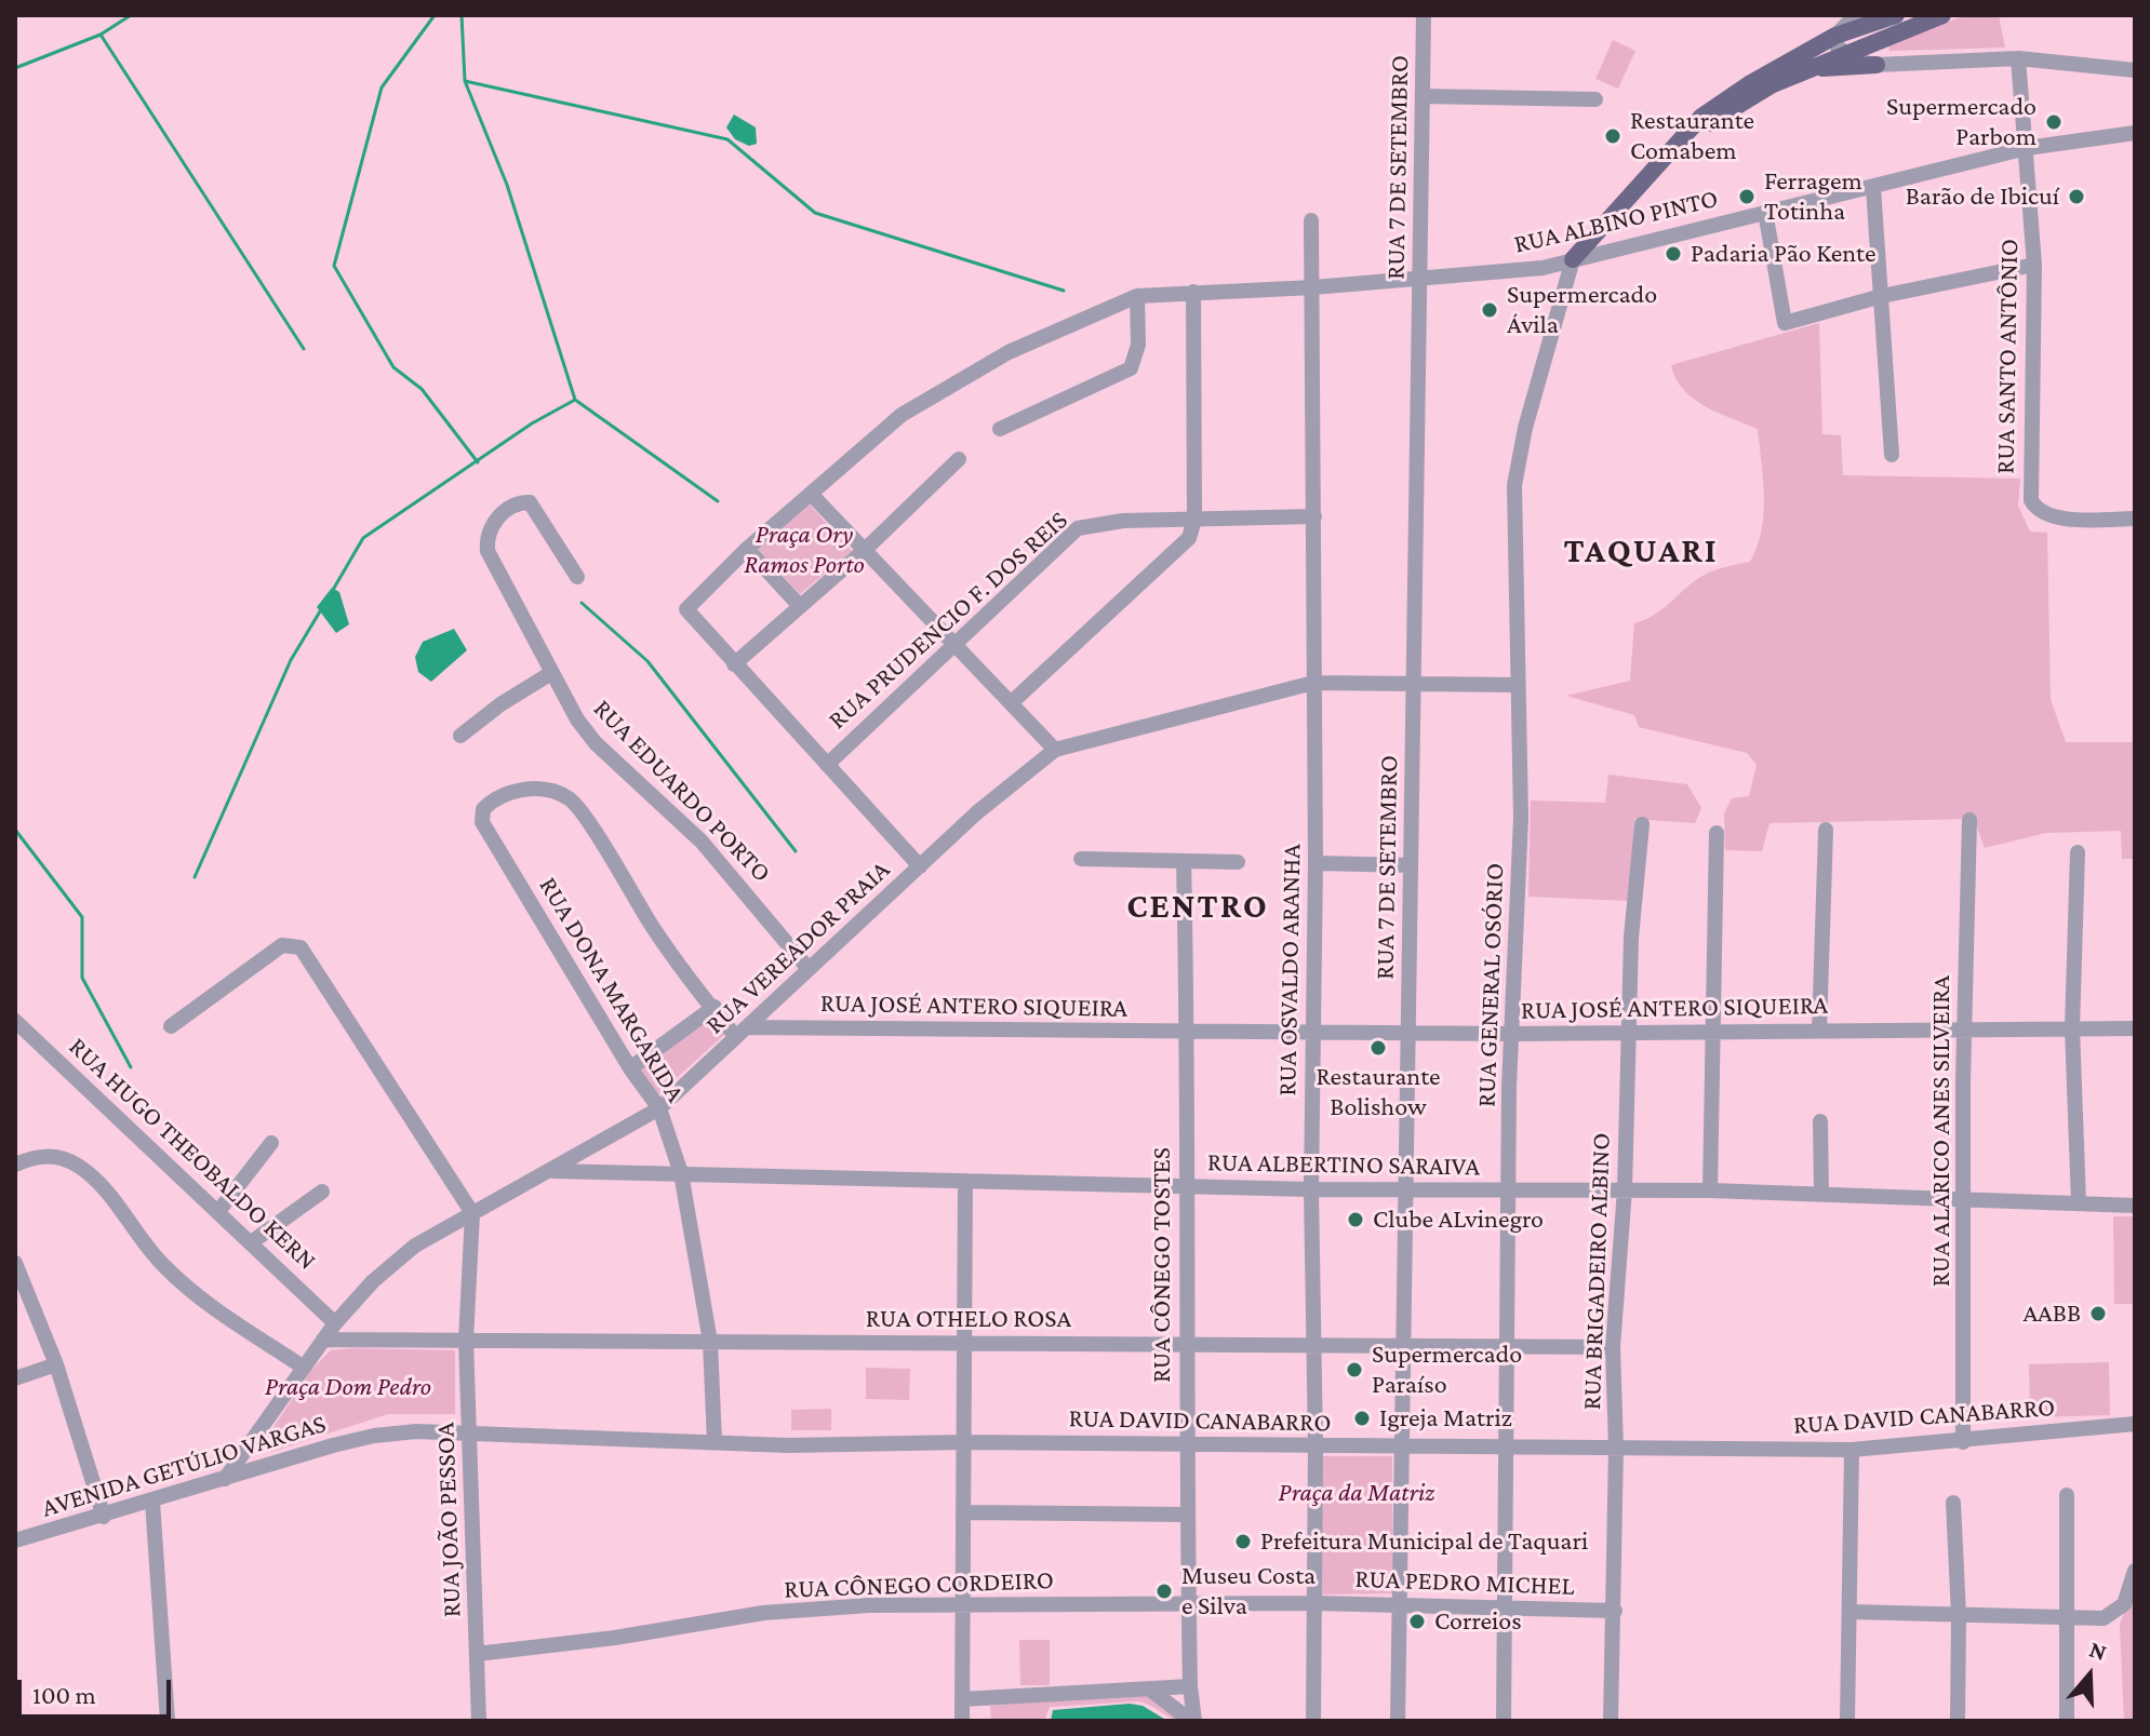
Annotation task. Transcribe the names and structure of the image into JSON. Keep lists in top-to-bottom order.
{
  "streets": {
    "street": [
      "RUA 7 DE SETEMBRO",
      "RUA ALBINO PINTO",
      "RUA SANTO ANTÔNIO",
      "RUA PRUDENCIO F. DOS REIS",
      "RUA EDUARDO PORTO",
      "RUA VEREADOR PRAIA",
      "RUA OSVALDO ARANHA",
      "RUA GENERAL OSÓRIO",
      "RUA DONA MARGARIDA",
      "RUA JOSÉ ANTERO SIQUEIRA",
      "RUA ALARICO ANES SILVEIRA",
      "RUA HUGO THEOBALDO KERN",
      "RUA ALBERTINO SARAIVA",
      "RUA CÔNEGO TOSTES",
      "RUA BRIGADEIRO ALBINO",
      "RUA OTHELO ROSA",
      "RUA DAVID CANABARRO",
      "AVENIDA GETÚLIO VARGAS",
      "RUA JOÃO PESSOA",
      "RUA PEDRO MICHEL",
      "RUA CÔNEGO CORDEIRO"
    ]
  },
  "crossings": [
    ["RUA 7 DE SETEMBRO", "RUA ALBINO PINTO"],
    ["RUA 7 DE SETEMBRO", "RUA VEREADOR PRAIA"],
    ["RUA 7 DE SETEMBRO", "RUA JOSÉ ANTERO SIQUEIRA"],
    ["RUA 7 DE SETEMBRO", "RUA ALBERTINO SARAIVA"],
    ["RUA 7 DE SETEMBRO", "RUA OTHELO ROSA"],
    ["RUA 7 DE SETEMBRO", "RUA DAVID CANABARRO"],
    ["RUA 7 DE SETEMBRO", "RUA PEDRO MICHEL"],
    ["RUA ALBINO PINTO", "RUA SANTO ANTÔNIO"],
    ["RUA ALBINO PINTO", "RUA OSVALDO ARANHA"],
    ["RUA ALBINO PINTO", "RUA GENERAL OSÓRIO"],
    ["RUA PRUDENCIO F. DOS REIS", "RUA OSVALDO ARANHA"],
    ["RUA EDUARDO PORTO", "RUA VEREADOR PRAIA"],
    ["RUA VEREADOR PRAIA", "RUA OSVALDO ARANHA"],
    ["RUA VEREADOR PRAIA", "RUA GENERAL OSÓRIO"],
    ["RUA VEREADOR PRAIA", "RUA DONA MARGARIDA"],
    ["RUA VEREADOR PRAIA", "RUA JOSÉ ANTERO SIQUEIRA"],
    ["RUA VEREADOR PRAIA", "RUA HUGO THEOBALDO KERN"],
    ["RUA VEREADOR PRAIA", "RUA ALBERTINO SARAIVA"],
    ["RUA VEREADOR PRAIA", "RUA OTHELO ROSA"],
    ["RUA VEREADOR PRAIA", "AVENIDA GETÚLIO VARGAS"],
    ["RUA VEREADOR PRAIA", "RUA JOÃO PESSOA"],
    ["RUA OSVALDO ARANHA", "RUA JOSÉ ANTERO SIQUEIRA"],
    ["RUA OSVALDO ARANHA", "RUA ALBERTINO SARAIVA"],
    ["RUA OSVALDO ARANHA", "RUA OTHELO ROSA"],
    ["RUA OSVALDO ARANHA", "RUA DAVID CANABARRO"],
    ["RUA OSVALDO ARANHA", "RUA PEDRO MICHEL"],
    ["RUA OSVALDO ARANHA", "RUA CÔNEGO CORDEIRO"],
    ["RUA GENERAL OSÓRIO", "RUA JOSÉ ANTERO SIQUEIRA"],
    ["RUA GENERAL OSÓRIO", "RUA ALBERTINO SARAIVA"],
    ["RUA GENERAL OSÓRIO", "RUA OTHELO ROSA"],
    ["RUA GENERAL OSÓRIO", "RUA DAVID CANABARRO"],
    ["RUA GENERAL OSÓRIO", "RUA PEDRO MICHEL"],
    ["RUA DONA MARGARIDA", "RUA ALBERTINO SARAIVA"],
    ["RUA DONA MARGARIDA", "RUA OTHELO ROSA"],
    ["RUA DONA MARGARIDA", "RUA DAVID CANABARRO"],
    ["RUA JOSÉ ANTERO SIQUEIRA", "RUA ALARICO ANES SILVEIRA"],
    ["RUA JOSÉ ANTERO SIQUEIRA", "RUA CÔNEGO TOSTES"],
    ["RUA JOSÉ ANTERO SIQUEIRA", "RUA BRIGADEIRO ALBINO"],
    ["RUA ALARICO ANES SILVEIRA", "RUA ALBERTINO SARAIVA"],
    ["RUA ALARICO ANES SILVEIRA", "RUA DAVID CANABARRO"],
    ["RUA ALBERTINO SARAIVA", "RUA CÔNEGO TOSTES"],
    ["RUA ALBERTINO SARAIVA", "RUA BRIGADEIRO ALBINO"],
    ["RUA CÔNEGO TOSTES", "RUA OTHELO ROSA"],
    ["RUA CÔNEGO TOSTES", "RUA DAVID CANABARRO"],
    ["RUA CÔNEGO TOSTES", "RUA CÔNEGO CORDEIRO"],
    ["RUA BRIGADEIRO ALBINO", "RUA OTHELO ROSA"],
    ["RUA BRIGADEIRO ALBINO", "RUA DAVID CANABARRO"],
    ["RUA BRIGADEIRO ALBINO", "RUA PEDRO MICHEL"],
    ["RUA OTHELO ROSA", "RUA JOÃO PESSOA"],
    ["RUA DAVID CANABARRO", "AVENIDA GETÚLIO VARGAS"],
    ["RUA DAVID CANABARRO", "RUA JOÃO PESSOA"],
    ["AVENIDA GETÚLIO VARGAS", "RUA JOÃO PESSOA"],
    ["RUA JOÃO PESSOA", "RUA CÔNEGO CORDEIRO"],
    ["RUA PEDRO MICHEL", "RUA CÔNEGO CORDEIRO"]
  ],
  "districts": ["TAQUARI", "CENTRO"],
  "parks": ["Praça Ory Ramos Porto", "Praça Dom Pedro", "Praça da Matriz"],
  "places": [
    "Supermercado Parbom",
    "Restaurante Comabem",
    "Ferragem Totinha",
    "Barão de Ibicuí",
    "Padaria Pão Kente",
    "Supermercado Ávila",
    "Restaurante Bolishow",
    "Clube ALvinegro",
    "AABB",
    "Supermercado Paraíso",
    "Igreja Matriz",
    "Prefeitura Municipal de Taquari",
    "Museu Costa e Silva",
    "Correios"
  ],
  "scale_bar": "100 m",
  "north": "top"
}
